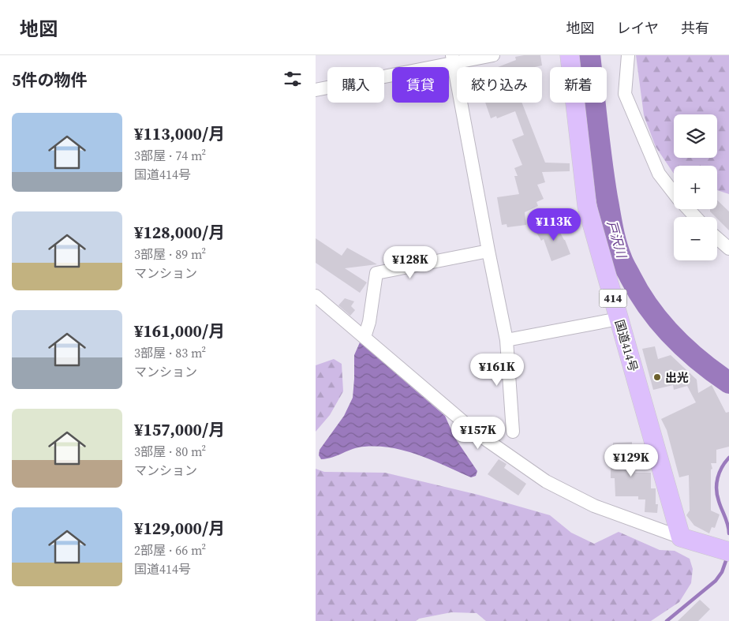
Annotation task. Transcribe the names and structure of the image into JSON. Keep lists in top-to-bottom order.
{
  "streets": {
    "highway": ["414", "国道414号"]
  },
  "water": ["戸沢川"],
  "places": ["出光"],
  "page": {
    "header": "地図",
    "nav": ["地図", "レイヤ", "共有"],
    "heading": "5件の物件",
    "chip": [
      "購入",
      "賃貸",
      "絞り込み",
      "新着"
    ],
    "list": [
      {
        "name": "¥113,000/月",
        "note": "3部屋 · 74 m² · 国道414号"
      },
      {
        "name": "¥128,000/月",
        "note": "3部屋 · 89 m² · マンション"
      },
      {
        "name": "¥161,000/月",
        "note": "3部屋 · 83 m² · マンション"
      },
      {
        "name": "¥157,000/月",
        "note": "3部屋 · 80 m² · マンション"
      },
      {
        "name": "¥129,000/月",
        "note": "2部屋 · 66 m² · 国道414号"
      }
    ],
    "map_buttons": ["+", "−"],
    "price": [
      "¥113K",
      "¥128K",
      "¥161K",
      "¥157K",
      "¥129K"
    ]
  }
}
